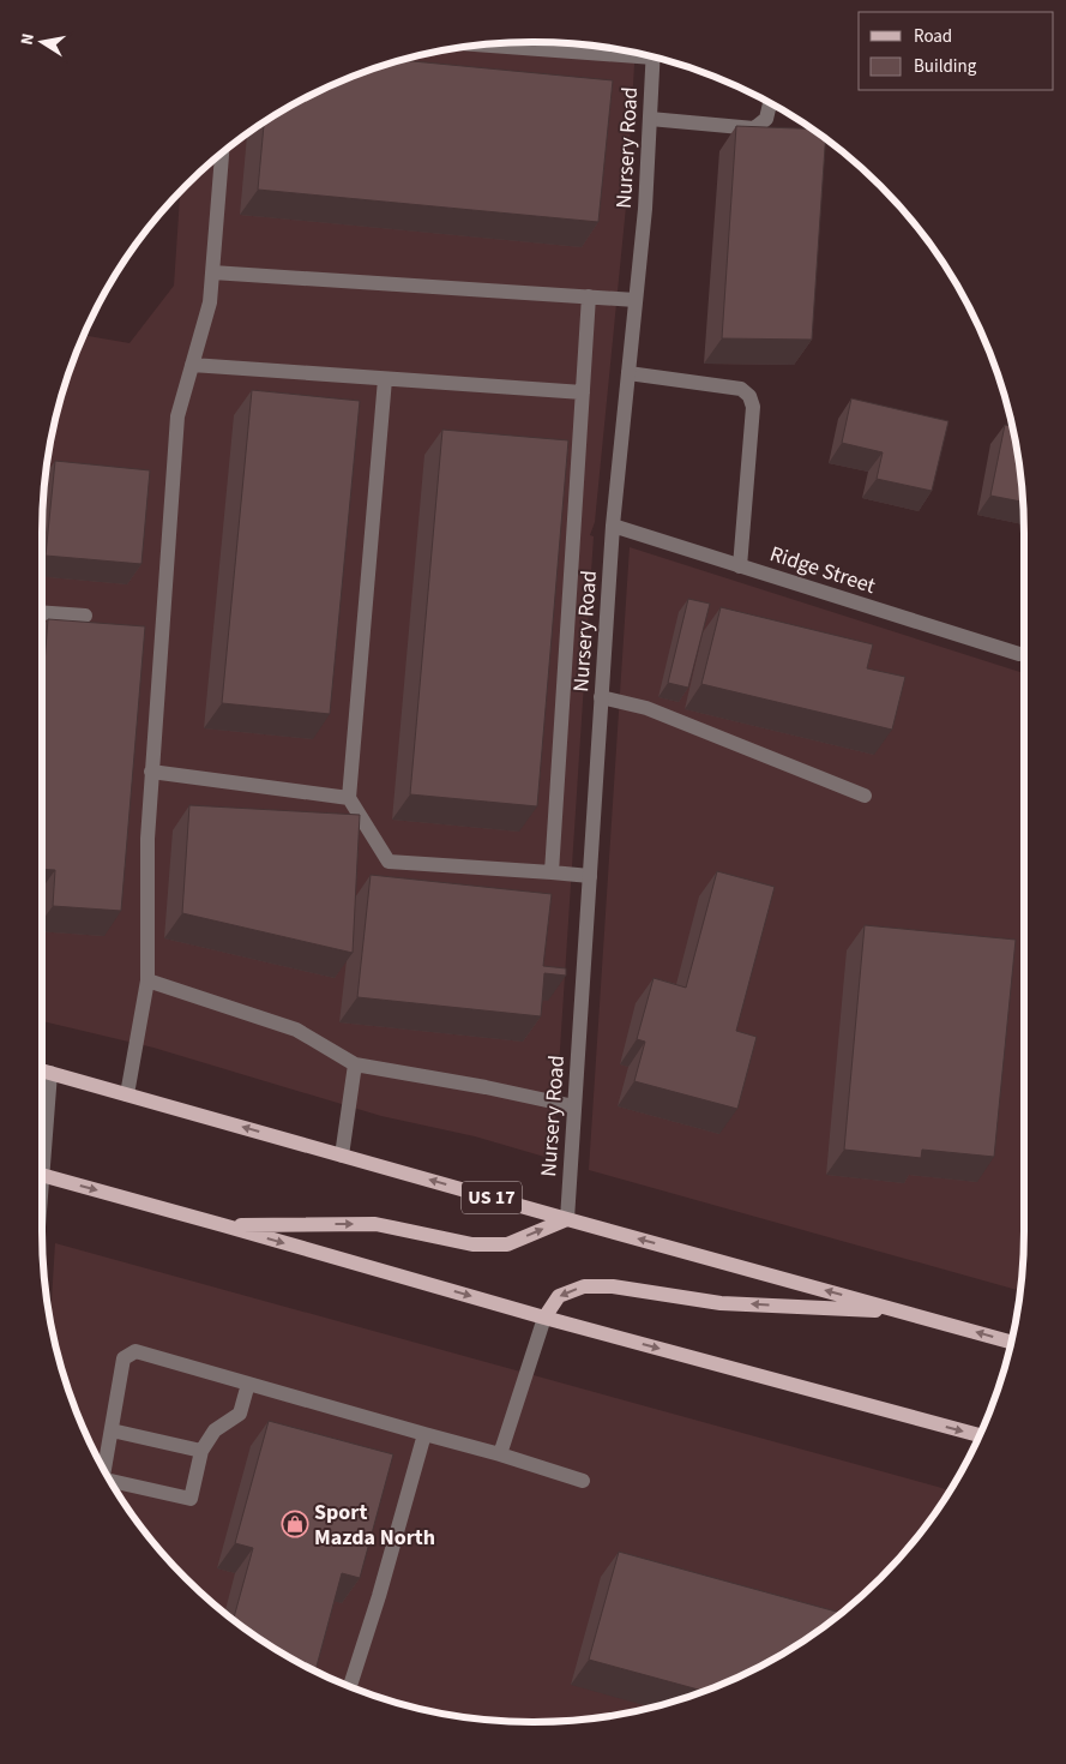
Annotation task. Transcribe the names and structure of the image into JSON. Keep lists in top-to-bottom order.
{
  "streets": {
    "main road": ["US 17"],
    "street": ["Nursery Road", "Ridge Street"]
  },
  "crossings": [
    ["Nursery Road", "Ridge Street"],
    ["Nursery Road", "US 17"]
  ],
  "places": {
    "shop": ["Sport Mazda North"]
  },
  "legend": ["Road", "Building"],
  "north": "left"
}
